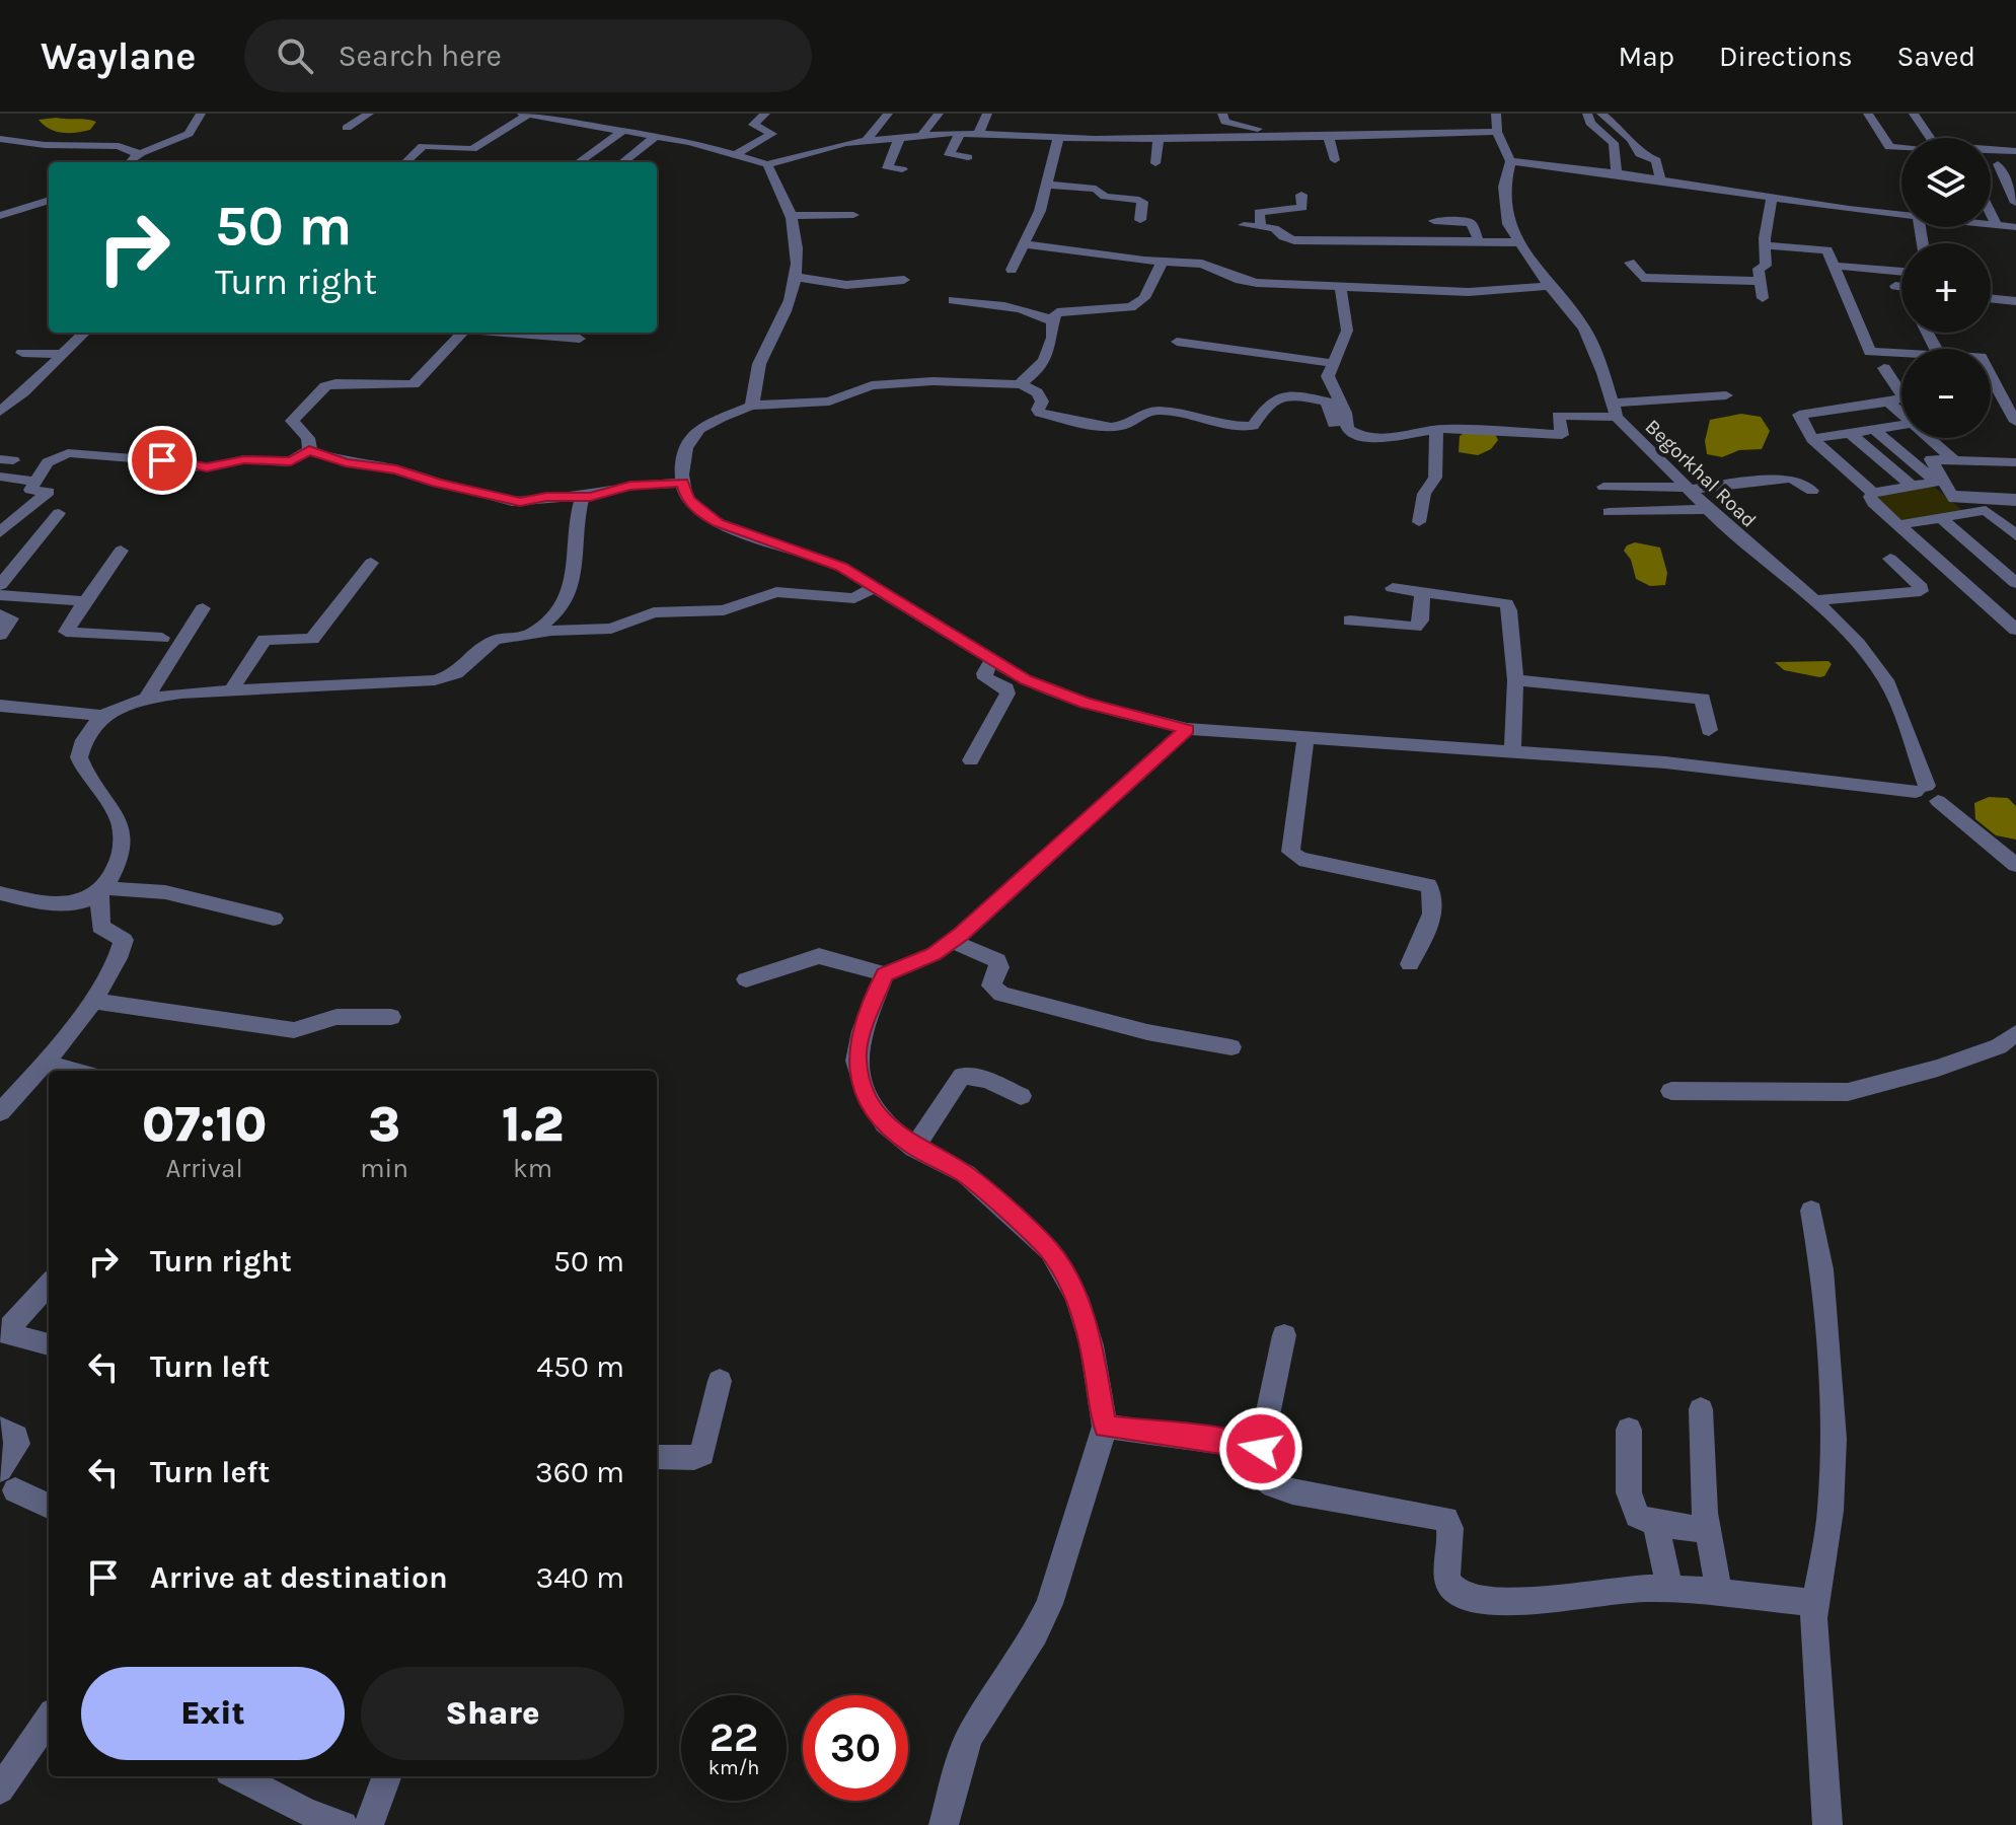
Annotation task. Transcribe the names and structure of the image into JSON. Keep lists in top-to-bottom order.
{
  "streets": {
    "street": ["Begorkhal Road"]
  },
  "page": {
    "header": "Waylane",
    "search": "Search here",
    "nav": ["Map", "Directions", "Saved"],
    "map_buttons": ["+", "−"],
    "turn": ["50 m", "Turn right"],
    "eta": [
      "07:10",
      "Arrival",
      "3",
      "min",
      "1.2",
      "km"
    ],
    "list": [
      {
        "name": "Turn right",
        "value": "50 m"
      },
      {
        "name": "Turn left",
        "value": "450 m"
      },
      {
        "name": "Turn left",
        "value": "360 m"
      },
      {
        "name": "Arrive at destination",
        "value": "340 m"
      }
    ],
    "buttons": ["Exit", "Share"],
    "speed": "22 km/h",
    "limit": "30"
  }
}
